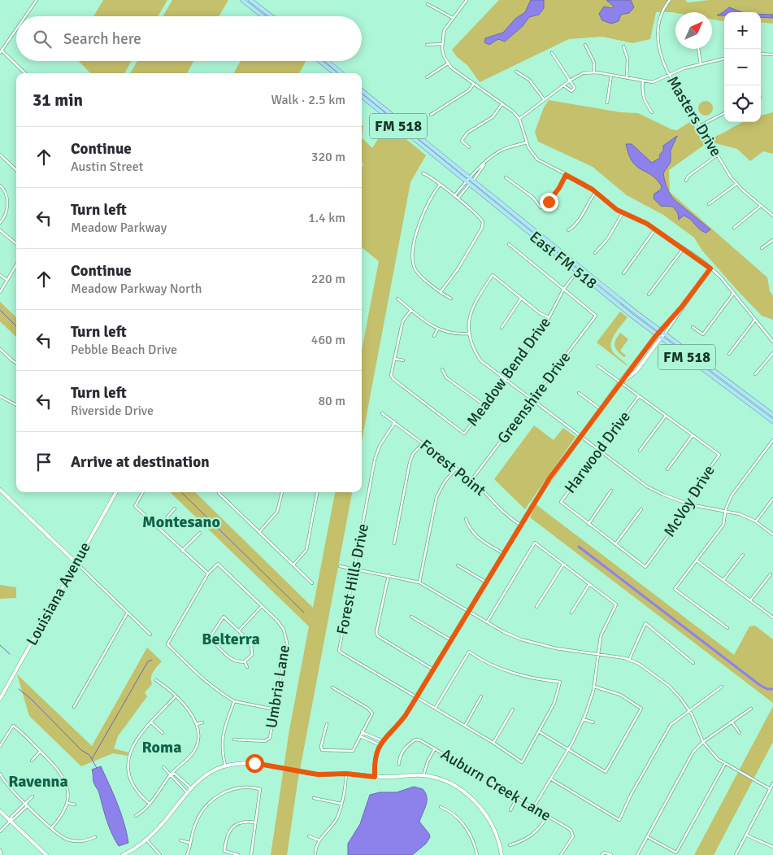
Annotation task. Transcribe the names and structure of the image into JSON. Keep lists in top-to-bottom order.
{
  "streets": {
    "main road": ["FM 518", "East FM 518"],
    "street": [
      "Masters Drive",
      "Meadow Bend Drive",
      "Greenshire Drive",
      "Harwood Drive",
      "Forest Point",
      "McVoy Drive",
      "Forest Hills Drive",
      "Louisiana Avenue",
      "Umbria Lane",
      "Auburn Creek Lane"
    ]
  },
  "crossings": [
    ["East FM 518", "Meadow Bend Drive"],
    ["Meadow Bend Drive", "Greenshire Drive"],
    ["Greenshire Drive", "Forest Point"],
    ["Forest Point", "Forest Hills Drive"]
  ],
  "districts": [
    "Montesano",
    "Belterra",
    "Roma",
    "Ravenna"
  ],
  "north": "top right",
  "page": {
    "map_buttons": ["+", "−"],
    "search": "Search here",
    "heading": ["31 min", "Walk · 2.5 km"],
    "list": [
      ["Continue", "Austin Street", "320 m"],
      ["Turn left", "Meadow Parkway", "1.4 km"],
      ["Continue", "Meadow Parkway North", "220 m"],
      ["Turn left", "Pebble Beach Drive", "460 m"],
      ["Turn left", "Riverside Drive", "80 m"],
      "Arrive at destination"
    ]
  }
}
